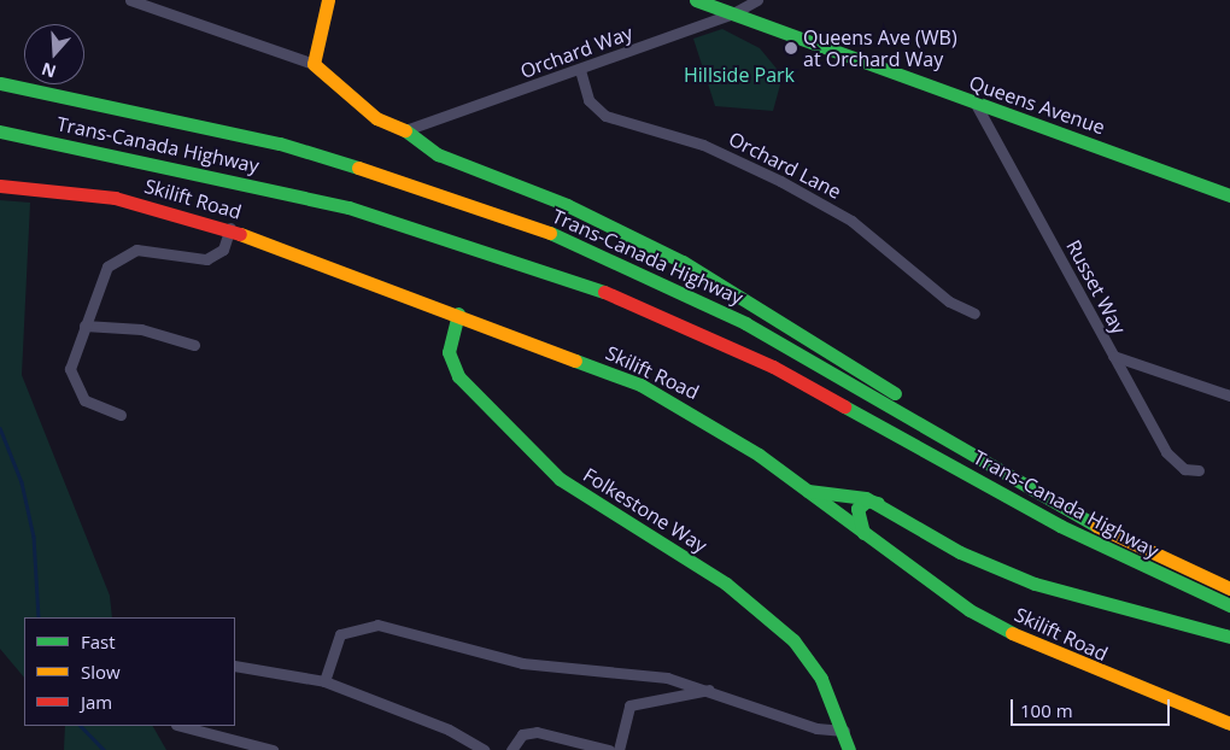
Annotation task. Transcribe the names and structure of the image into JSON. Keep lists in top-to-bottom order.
{
  "streets": {
    "main road": [
      "Queens Avenue",
      "Trans-Canada Highway",
      "Skilift Road",
      "Folkestone Way"
    ],
    "street": ["Orchard Way", "Orchard Lane", "Russet Way"]
  },
  "crossings": [
    ["Orchard Way", "Queens Avenue"],
    ["Orchard Way", "Orchard Lane"],
    ["Queens Avenue", "Russet Way"],
    ["Skilift Road", "Folkestone Way"]
  ],
  "parks": ["Hillside Park"],
  "places": ["Queens Ave (WB) at Orchard Way"],
  "legend": ["Fast", "Slow", "Jam"],
  "scale_bar": "100 m",
  "north": "bottom"
}
